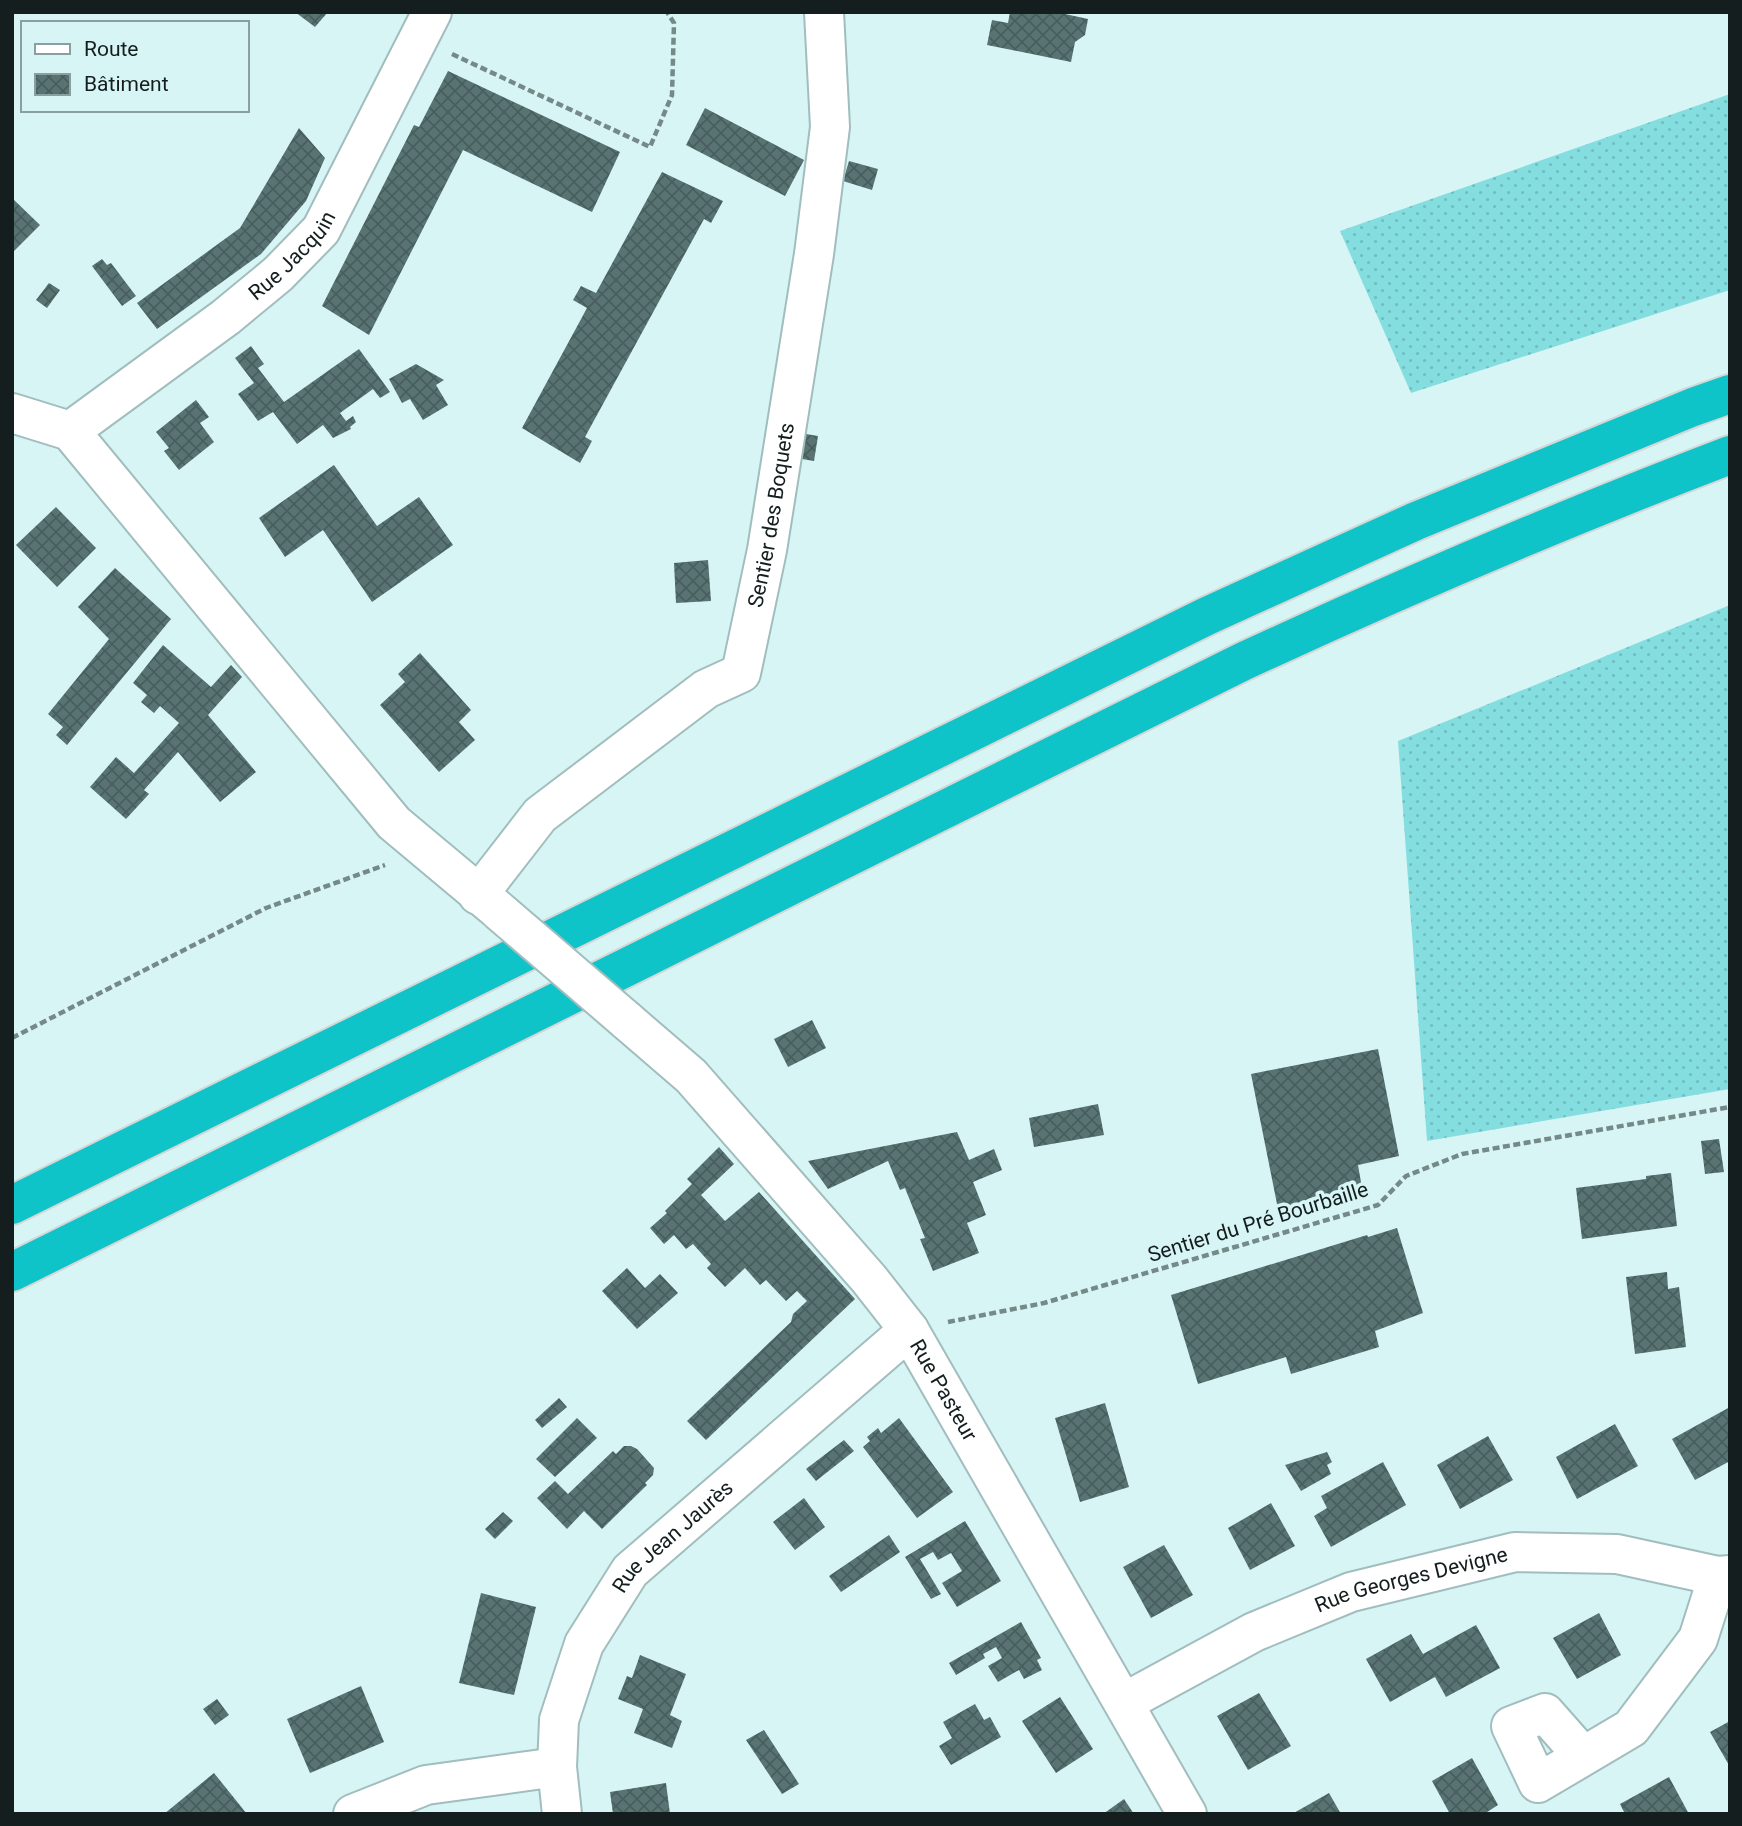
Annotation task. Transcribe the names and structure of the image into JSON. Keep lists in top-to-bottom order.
{
  "streets": {
    "street": [
      "Rue Jacquin",
      "Sentier des Boquets",
      "Rue Pasteur",
      "Rue Jean Jaurès",
      "Rue Georges Devigne"
    ],
    "path": ["Sentier du Pré Bourbaille"]
  },
  "crossings": [
    ["Rue Jacquin", "Rue Pasteur"],
    ["Sentier des Boquets", "Rue Pasteur"],
    ["Sentier du Pré Bourbaille", "Rue Pasteur"],
    ["Sentier du Pré Bourbaille", "Rue Jean Jaurès"],
    ["Rue Pasteur", "Rue Jean Jaurès"],
    ["Rue Pasteur", "Rue Georges Devigne"]
  ],
  "legend": ["Route", "Bâtiment"]
}
